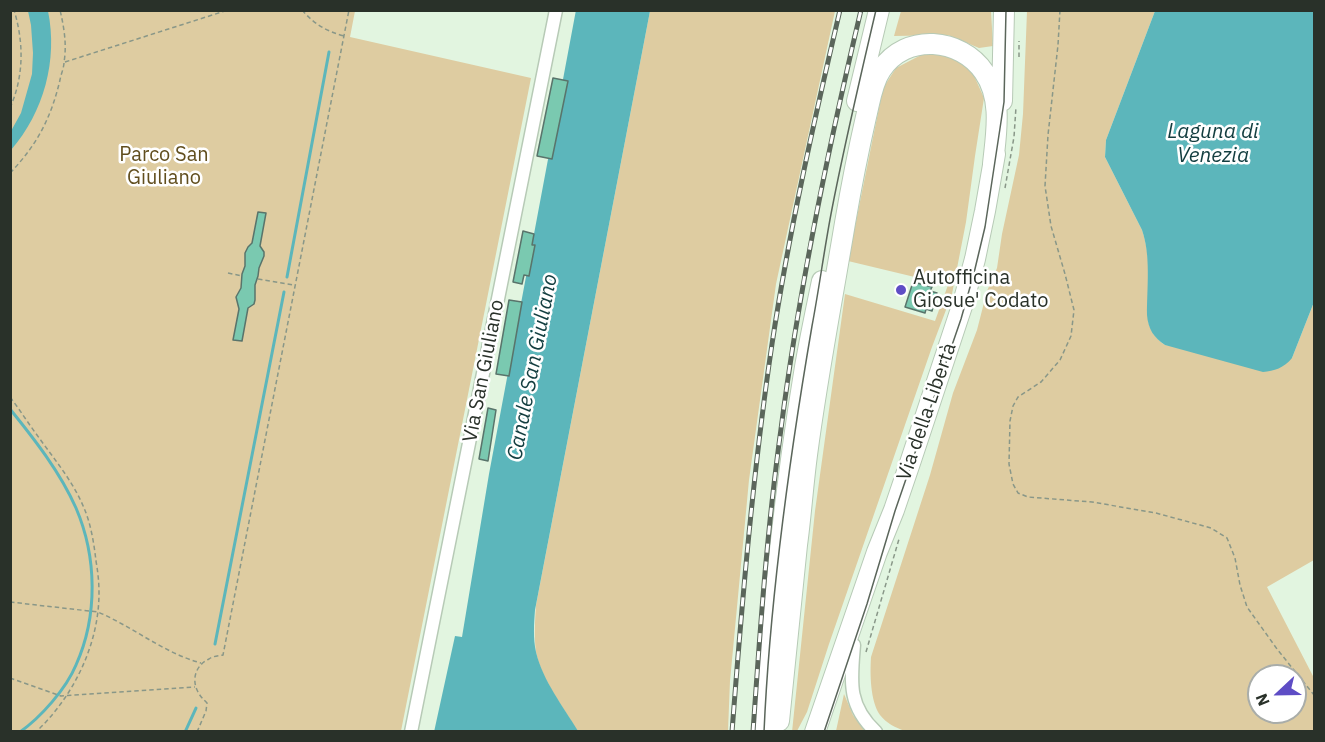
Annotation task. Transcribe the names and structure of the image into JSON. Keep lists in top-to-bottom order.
{
  "streets": {
    "highway": ["Via della Libertà"],
    "street": ["Via San Giuliano"]
  },
  "water": ["Laguna di Venezia", "Canale San Giuliano"],
  "parks": ["Parco San Giuliano"],
  "places": ["Autofficina Giosue' Codato"],
  "north": "left"
}
